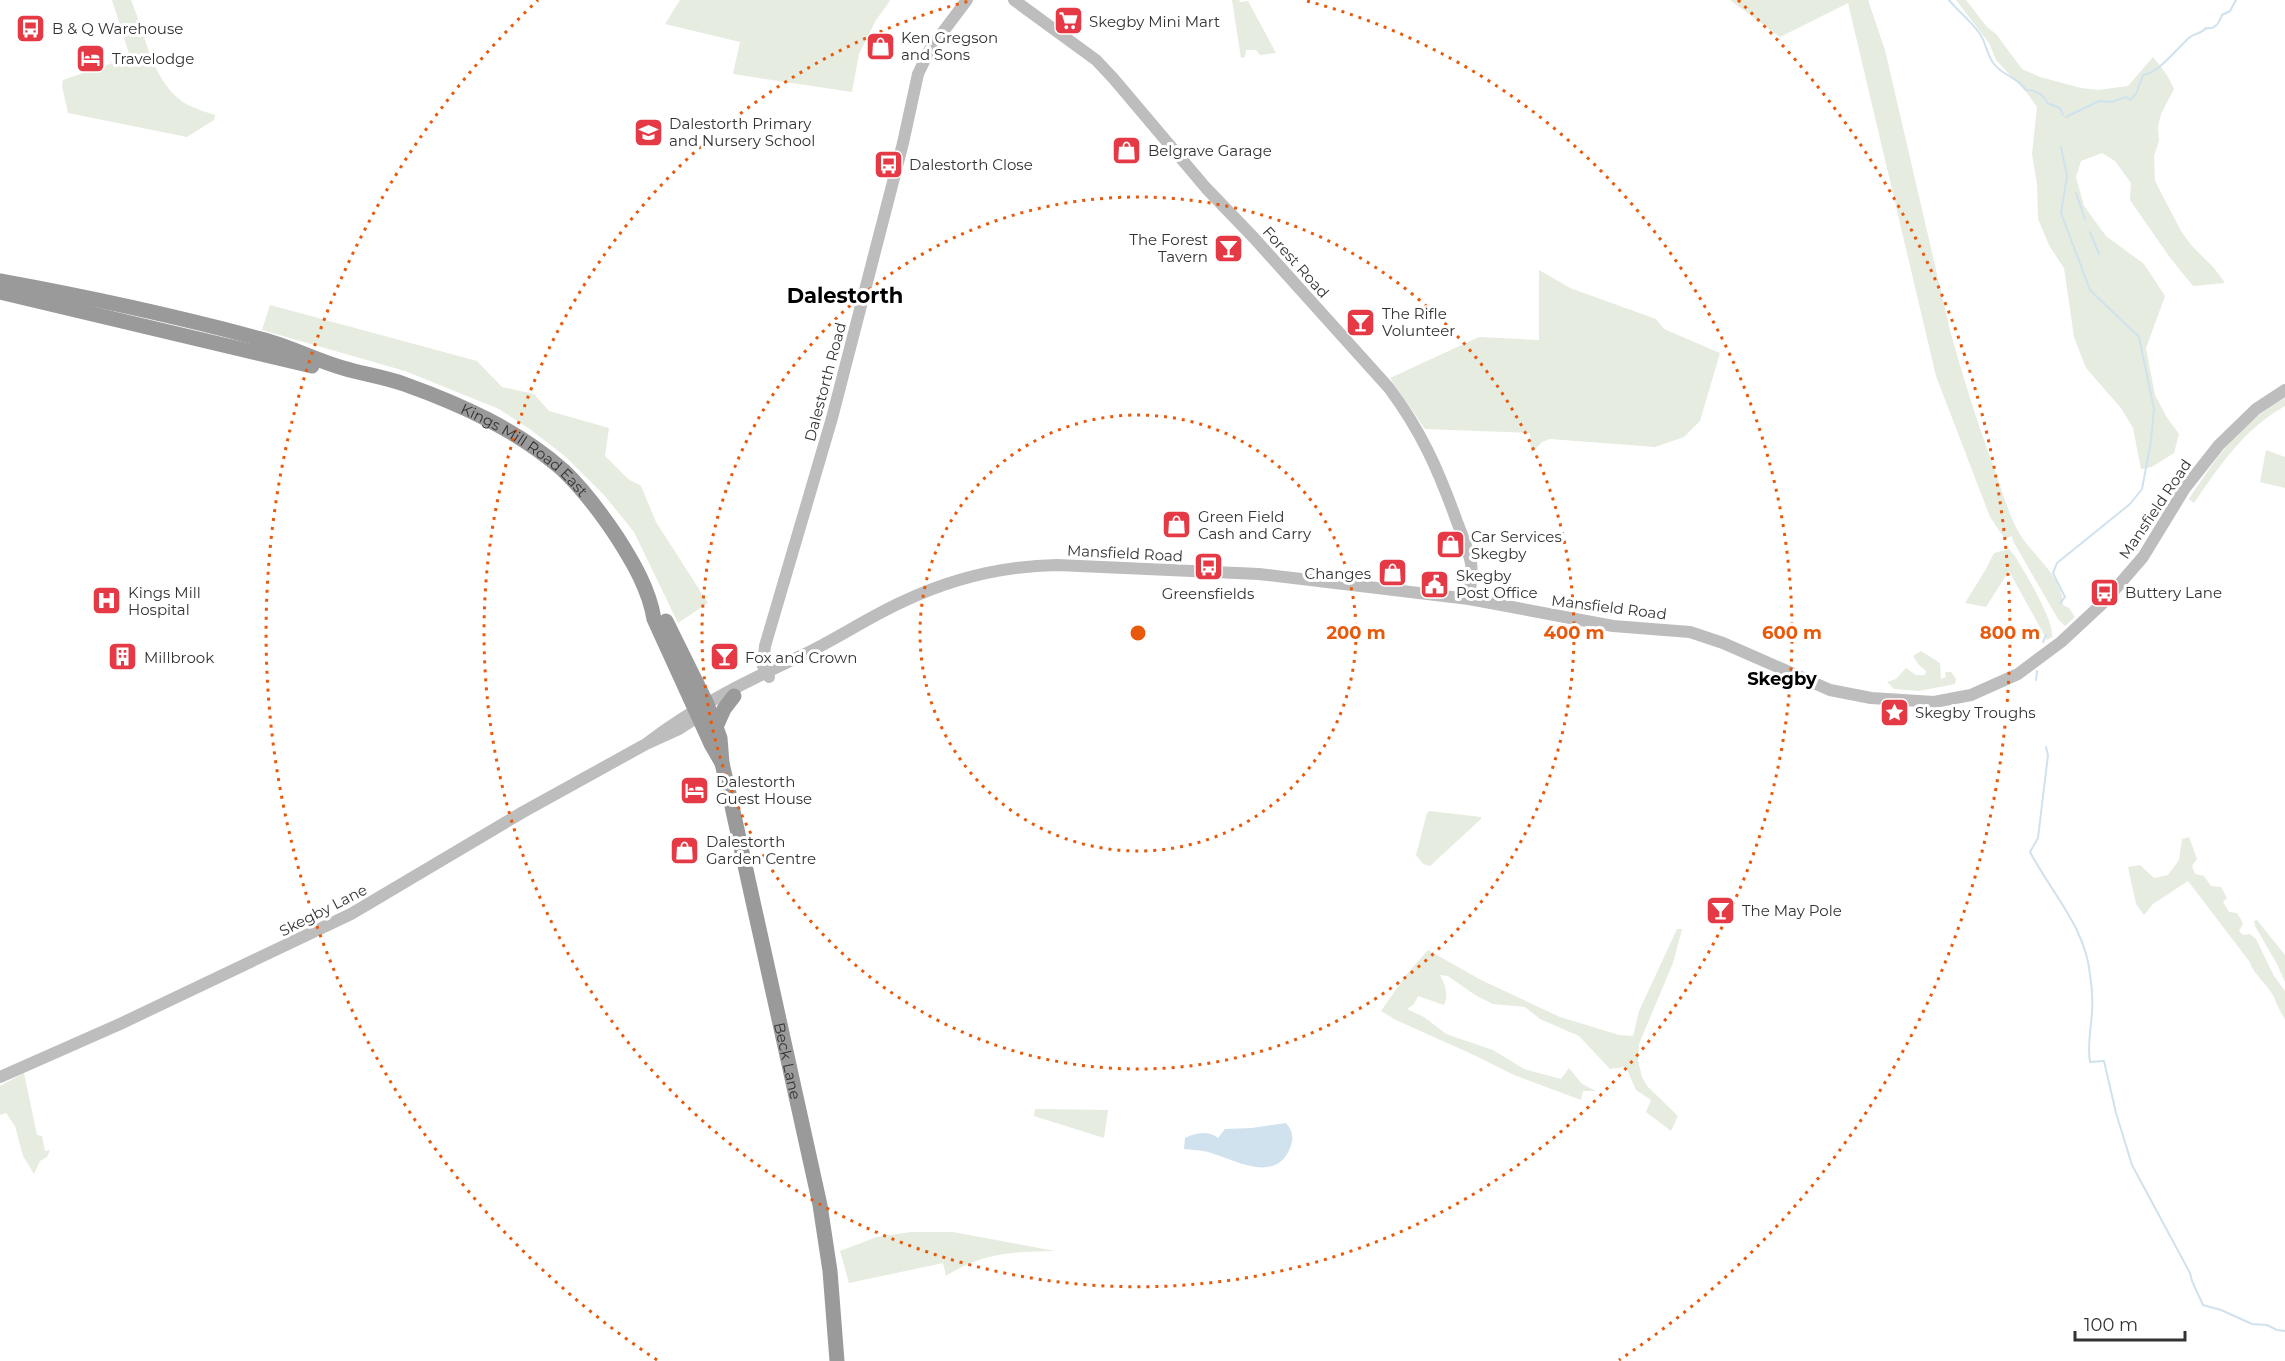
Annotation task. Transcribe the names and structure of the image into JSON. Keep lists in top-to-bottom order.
{
  "streets": {
    "highway": ["Kings Mill Road East", "Beck Lane"],
    "main road": [
      "Forest Road",
      "Dalestorth Road",
      "Mansfield Road",
      "Skegby Lane"
    ]
  },
  "crossings": [
    ["Forest Road", "Mansfield Road"],
    ["Kings Mill Road East", "Mansfield Road"],
    ["Kings Mill Road East", "Skegby Lane"],
    ["Kings Mill Road East", "Beck Lane"],
    ["Mansfield Road", "Skegby Lane"],
    ["Mansfield Road", "Beck Lane"],
    ["Skegby Lane", "Beck Lane"]
  ],
  "districts": ["Dalestorth", "Skegby"],
  "places": {
    "supermarket": ["Skegby Mini Mart"],
    "bus stop": [
      "B & Q Warehouse",
      "Dalestorth Close",
      "Greensfields",
      "Buttery Lane"
    ],
    "shop": [
      "Ken Gregson and Sons",
      "Belgrave Garage",
      "Green Field Cash and Carry",
      "Car Services Skegby",
      "Changes",
      "Dalestorth Garden Centre"
    ],
    "hotel": ["Travelodge", "Dalestorth Guest House"],
    "school or university": ["Dalestorth Primary and Nursery School"],
    "bar": [
      "The Forest Tavern",
      "The Rifle Volunteer",
      "Fox and Crown",
      "The May Pole"
    ],
    "public building": ["Skegby Post Office"],
    "hospital": ["Kings Mill Hospital"],
    "building": ["Millbrook"],
    "place": ["Skegby Troughs"]
  },
  "scale_bar": "100 m",
  "rings": [
    "200 m",
    "400 m",
    "600 m",
    "800 m"
  ]
}
